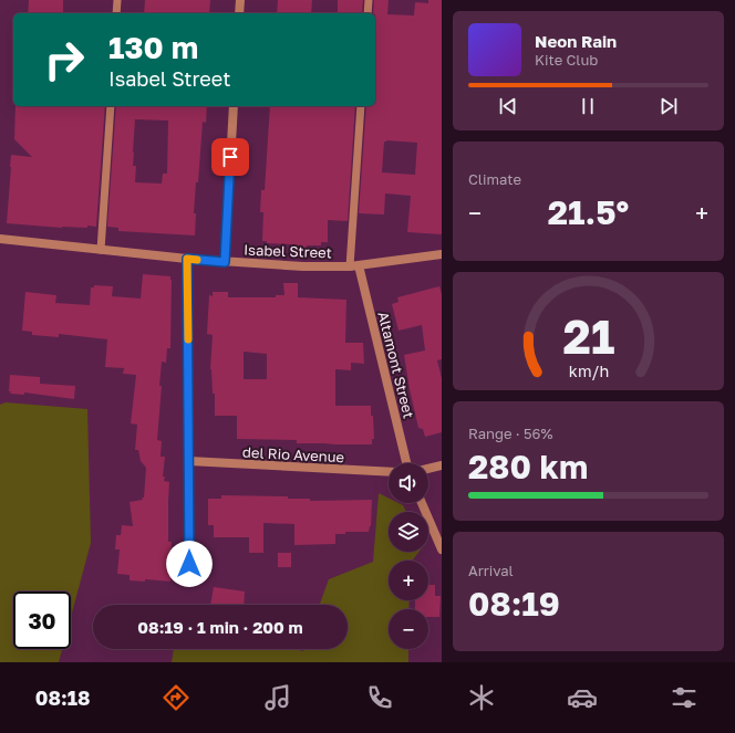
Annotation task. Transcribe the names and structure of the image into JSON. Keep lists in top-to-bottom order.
{
  "streets": {
    "street": ["Isabel Street", "Altamont Street", "del Rio Avenue"]
  },
  "crossings": [
    ["Isabel Street", "Altamont Street"]
  ],
  "page": {
    "turn": ["130 m", "Isabel Street"],
    "song": ["Neon Rain", "Kite Club"],
    "tile": [
      "Climate",
      ["Range · 56%", "280 km"],
      ["Arrival", "08:19"]
    ],
    "heat": ["−", "21.5°", "+"],
    "map_buttons": ["+", "−"],
    "limit": "30",
    "trip": "08:19 · 1 min · 200 m",
    "tabs": "08:18",
    "gauge": ["21", "km/h"]
  }
}
